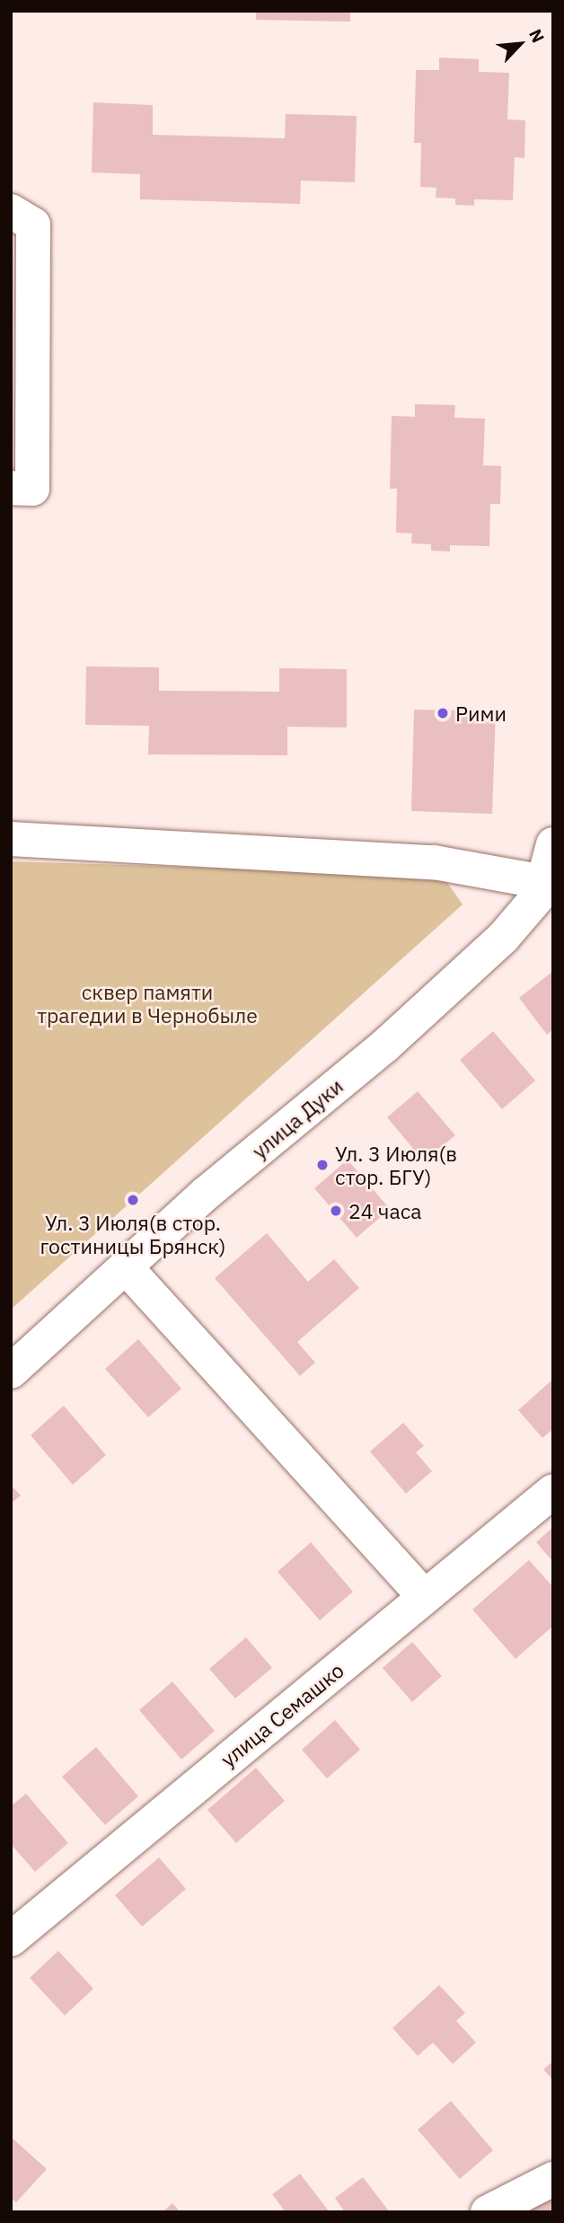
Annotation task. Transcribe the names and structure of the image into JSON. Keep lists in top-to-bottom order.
{
  "streets": {
    "street": ["улица Дуки", "улица Семашко"]
  },
  "parks": ["сквер памяти трагедии в Чернобыле"],
  "places": [
    "Рими",
    "Ул. 3 Июля(в стор. БГУ)",
    "Ул. 3 Июля(в стор. гостиницы Брянск)",
    "24 часа"
  ],
  "north": "top right"
}
